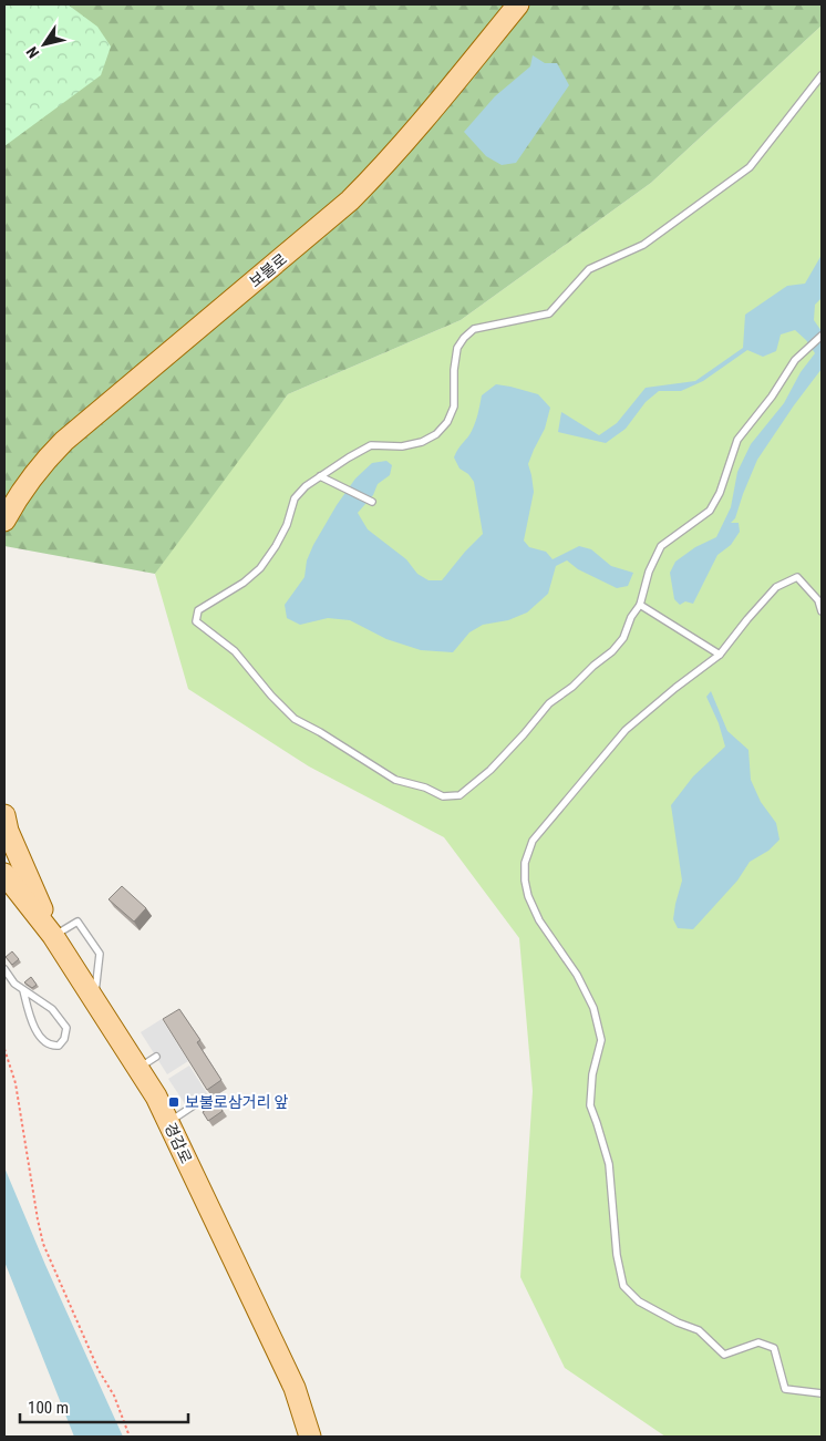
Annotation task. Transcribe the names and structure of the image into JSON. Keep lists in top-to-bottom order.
{
  "streets": {
    "main road": ["보불로", "경감로"]
  },
  "places": {
    "transit": ["보불로삼거리 앞"]
  },
  "scale_bar": "100 m",
  "north": "bottom left"
}
